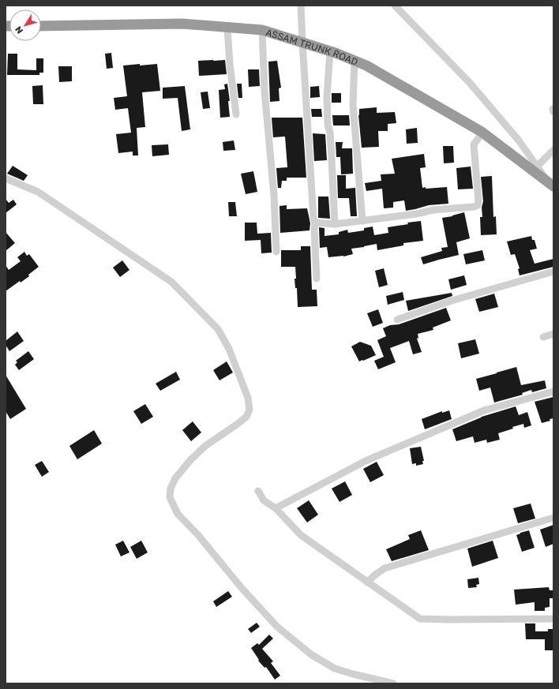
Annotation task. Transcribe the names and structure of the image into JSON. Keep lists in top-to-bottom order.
{
  "streets": {
    "highway": ["ASSAM TRUNK ROAD"]
  },
  "north": "bottom left"
}
